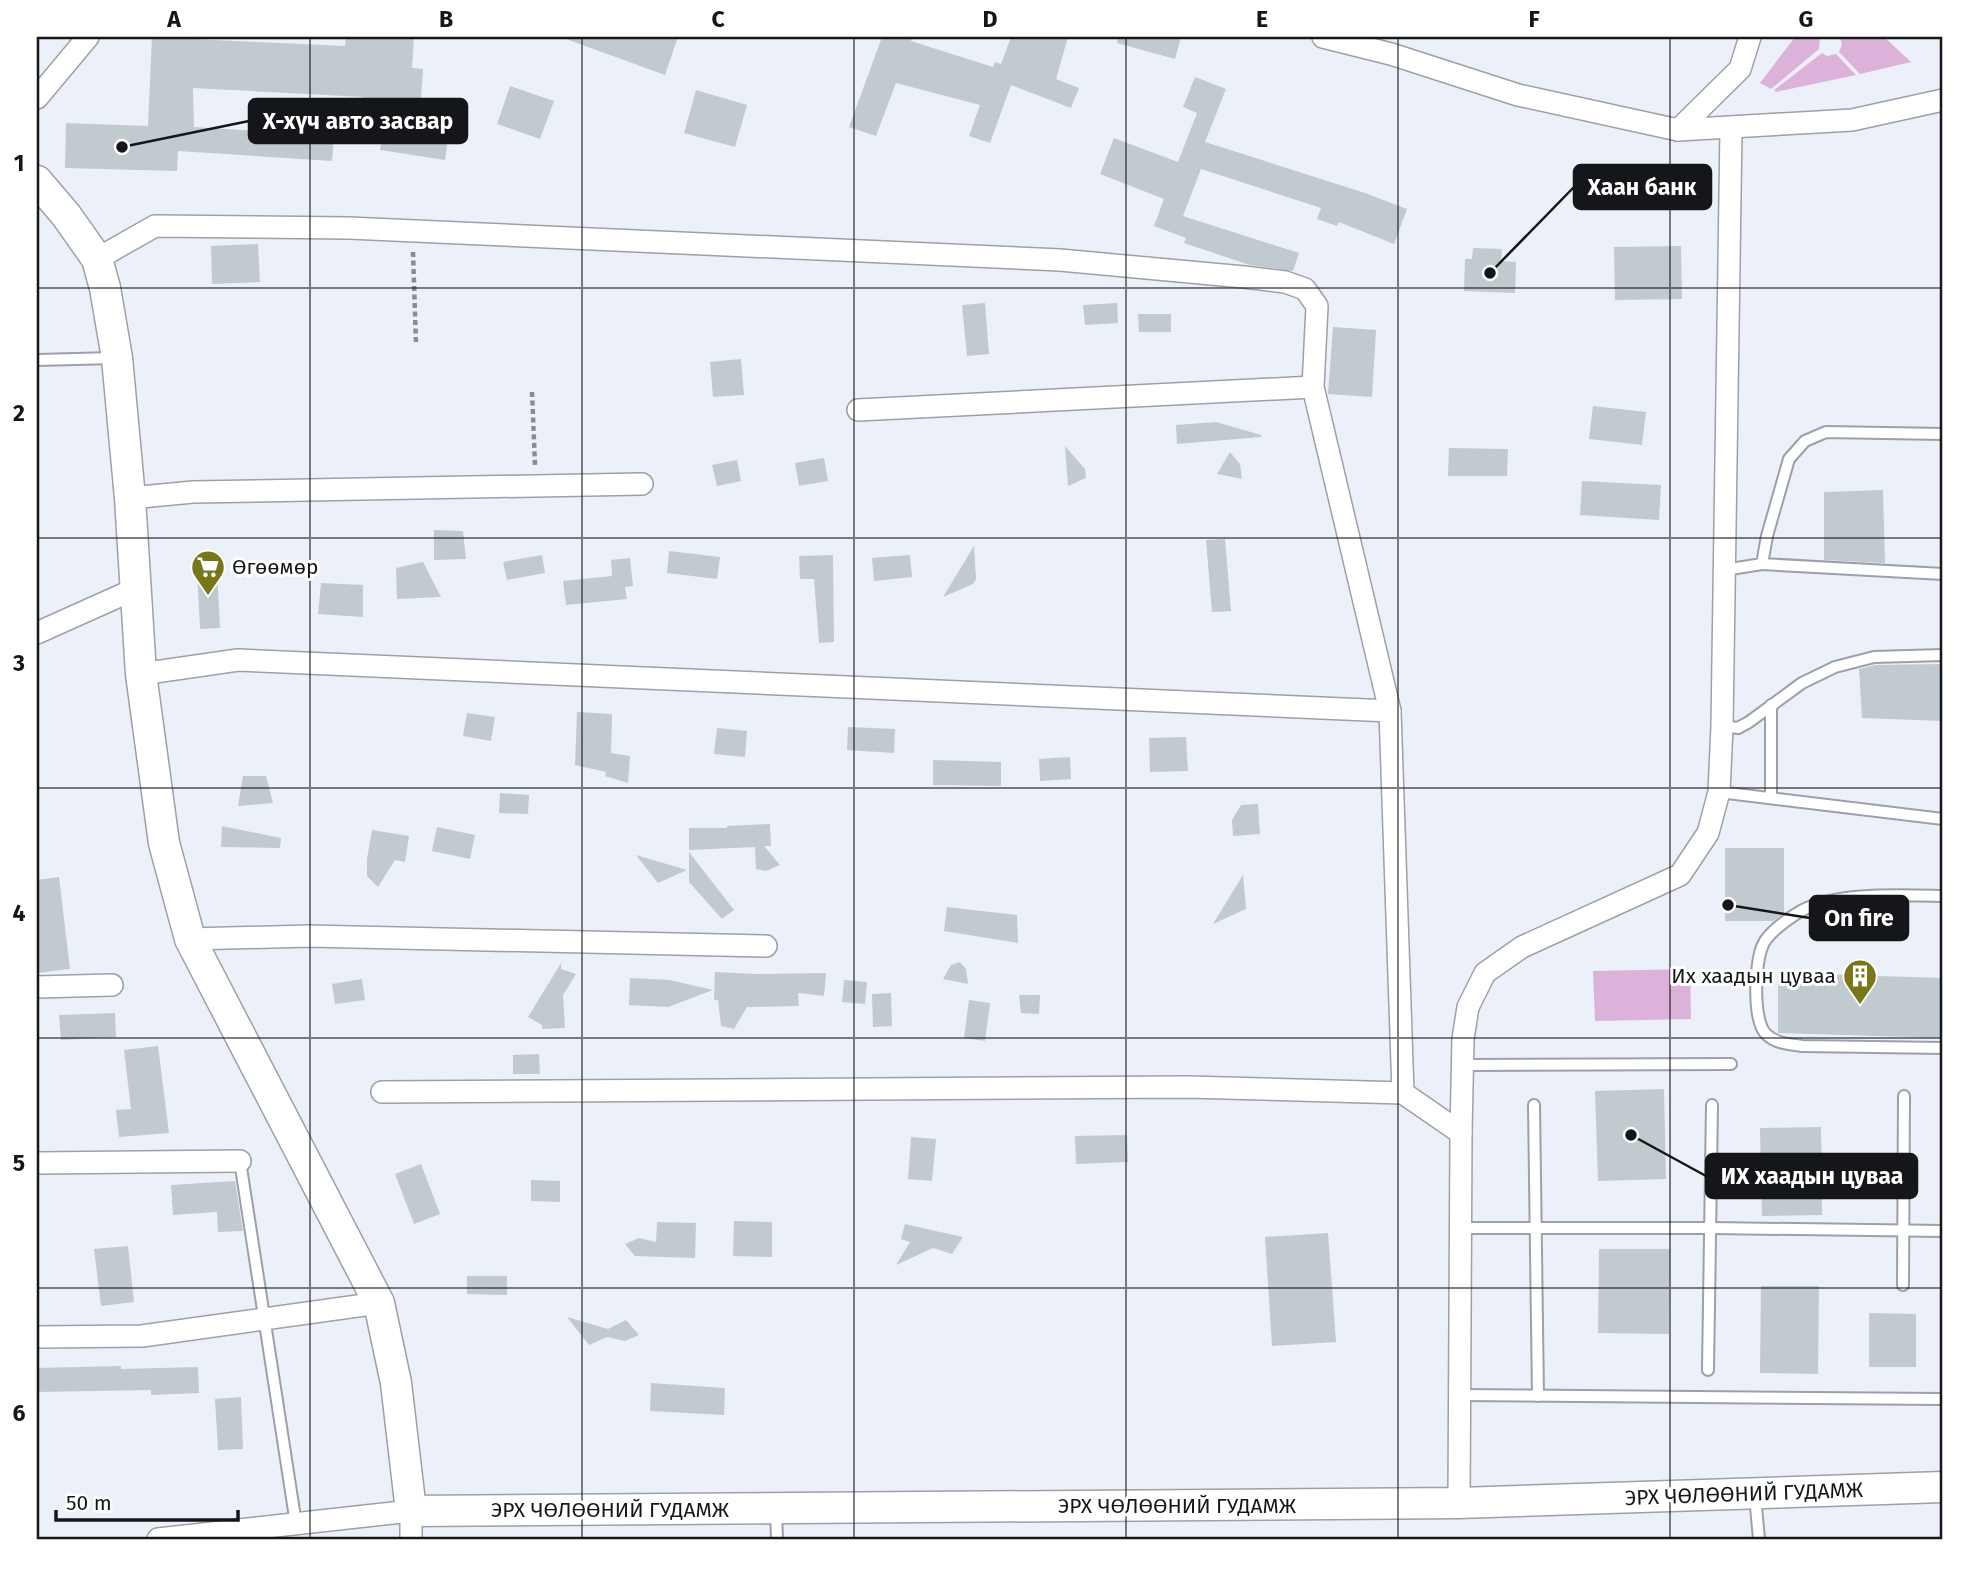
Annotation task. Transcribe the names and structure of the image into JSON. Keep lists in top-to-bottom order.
{
  "streets": {
    "main road": ["ЭРХ ЧӨЛӨӨНИЙ ГУДАМЖ"]
  },
  "places": {
    "other": [
      "Х-хүч авто засвар",
      "Хаан банк",
      "On fire",
      "ИХ хаадын цуваа"
    ],
    "supermarket": ["Өгөөмөр"],
    "building": ["Их хаадын цуваа"]
  },
  "scale_bar": "50 m",
  "grid": {
    "columns": [
      "A",
      "B",
      "C",
      "D",
      "E",
      "F",
      "G"
    ],
    "rows": [
      "1",
      "2",
      "3",
      "4",
      "5",
      "6"
    ]
  }
}
